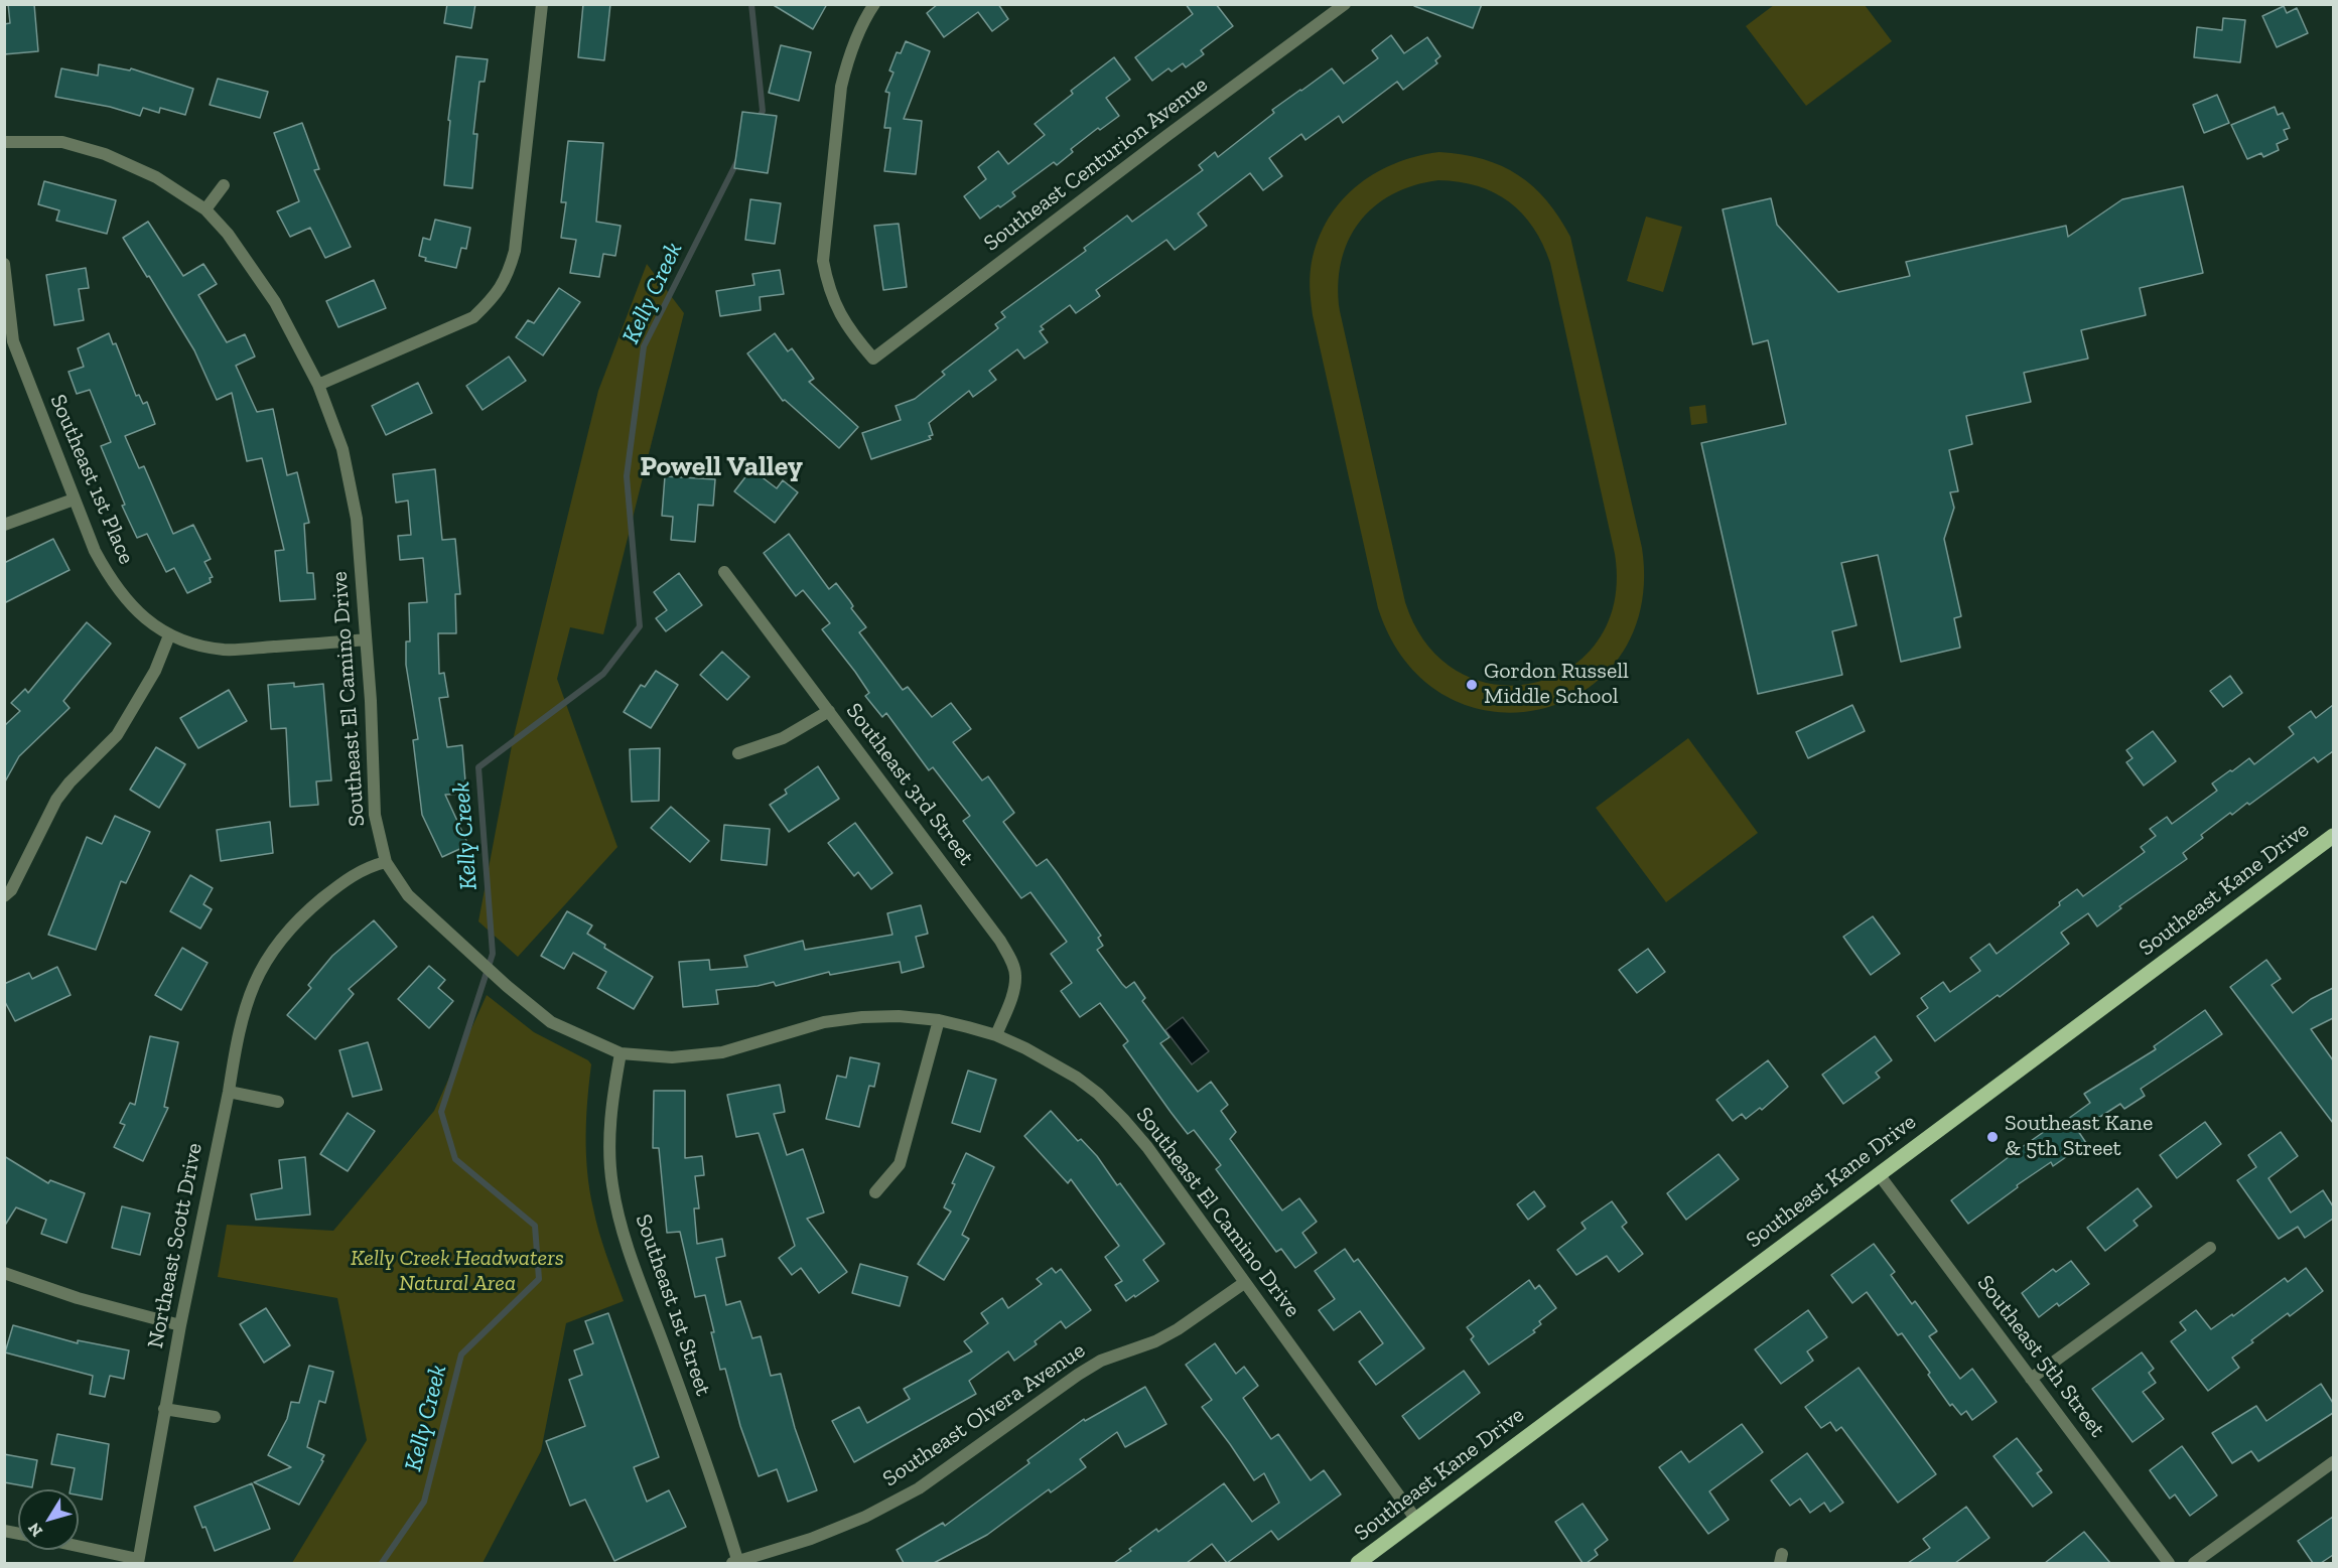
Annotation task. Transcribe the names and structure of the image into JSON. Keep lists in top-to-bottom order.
{
  "streets": {
    "main road": ["Southeast Kane Drive"],
    "street": [
      "Southeast Centurion Avenue",
      "Southeast 1st Place",
      "Southeast El Camino Drive",
      "Southeast 3rd Street",
      "Northeast Scott Drive",
      "Southeast 1st Street",
      "Southeast 5th Street",
      "Southeast Olvera Avenue"
    ]
  },
  "crossings": [
    ["Southeast 1st Place", "Southeast El Camino Drive"],
    ["Southeast El Camino Drive", "Southeast 3rd Street"],
    ["Southeast El Camino Drive", "Southeast Kane Drive"],
    ["Southeast El Camino Drive", "Northeast Scott Drive"],
    ["Southeast El Camino Drive", "Southeast 1st Street"],
    ["Southeast El Camino Drive", "Southeast Olvera Avenue"],
    ["Southeast Kane Drive", "Southeast 5th Street"],
    ["Southeast 1st Street", "Southeast Olvera Avenue"]
  ],
  "districts": ["Powell Valley"],
  "water": ["Kelly Creek"],
  "parks": ["Kelly Creek Headwaters Natural Area"],
  "places": ["Gordon Russell Middle School", "Southeast Kane & 5th Street"],
  "north": "bottom left"
}
